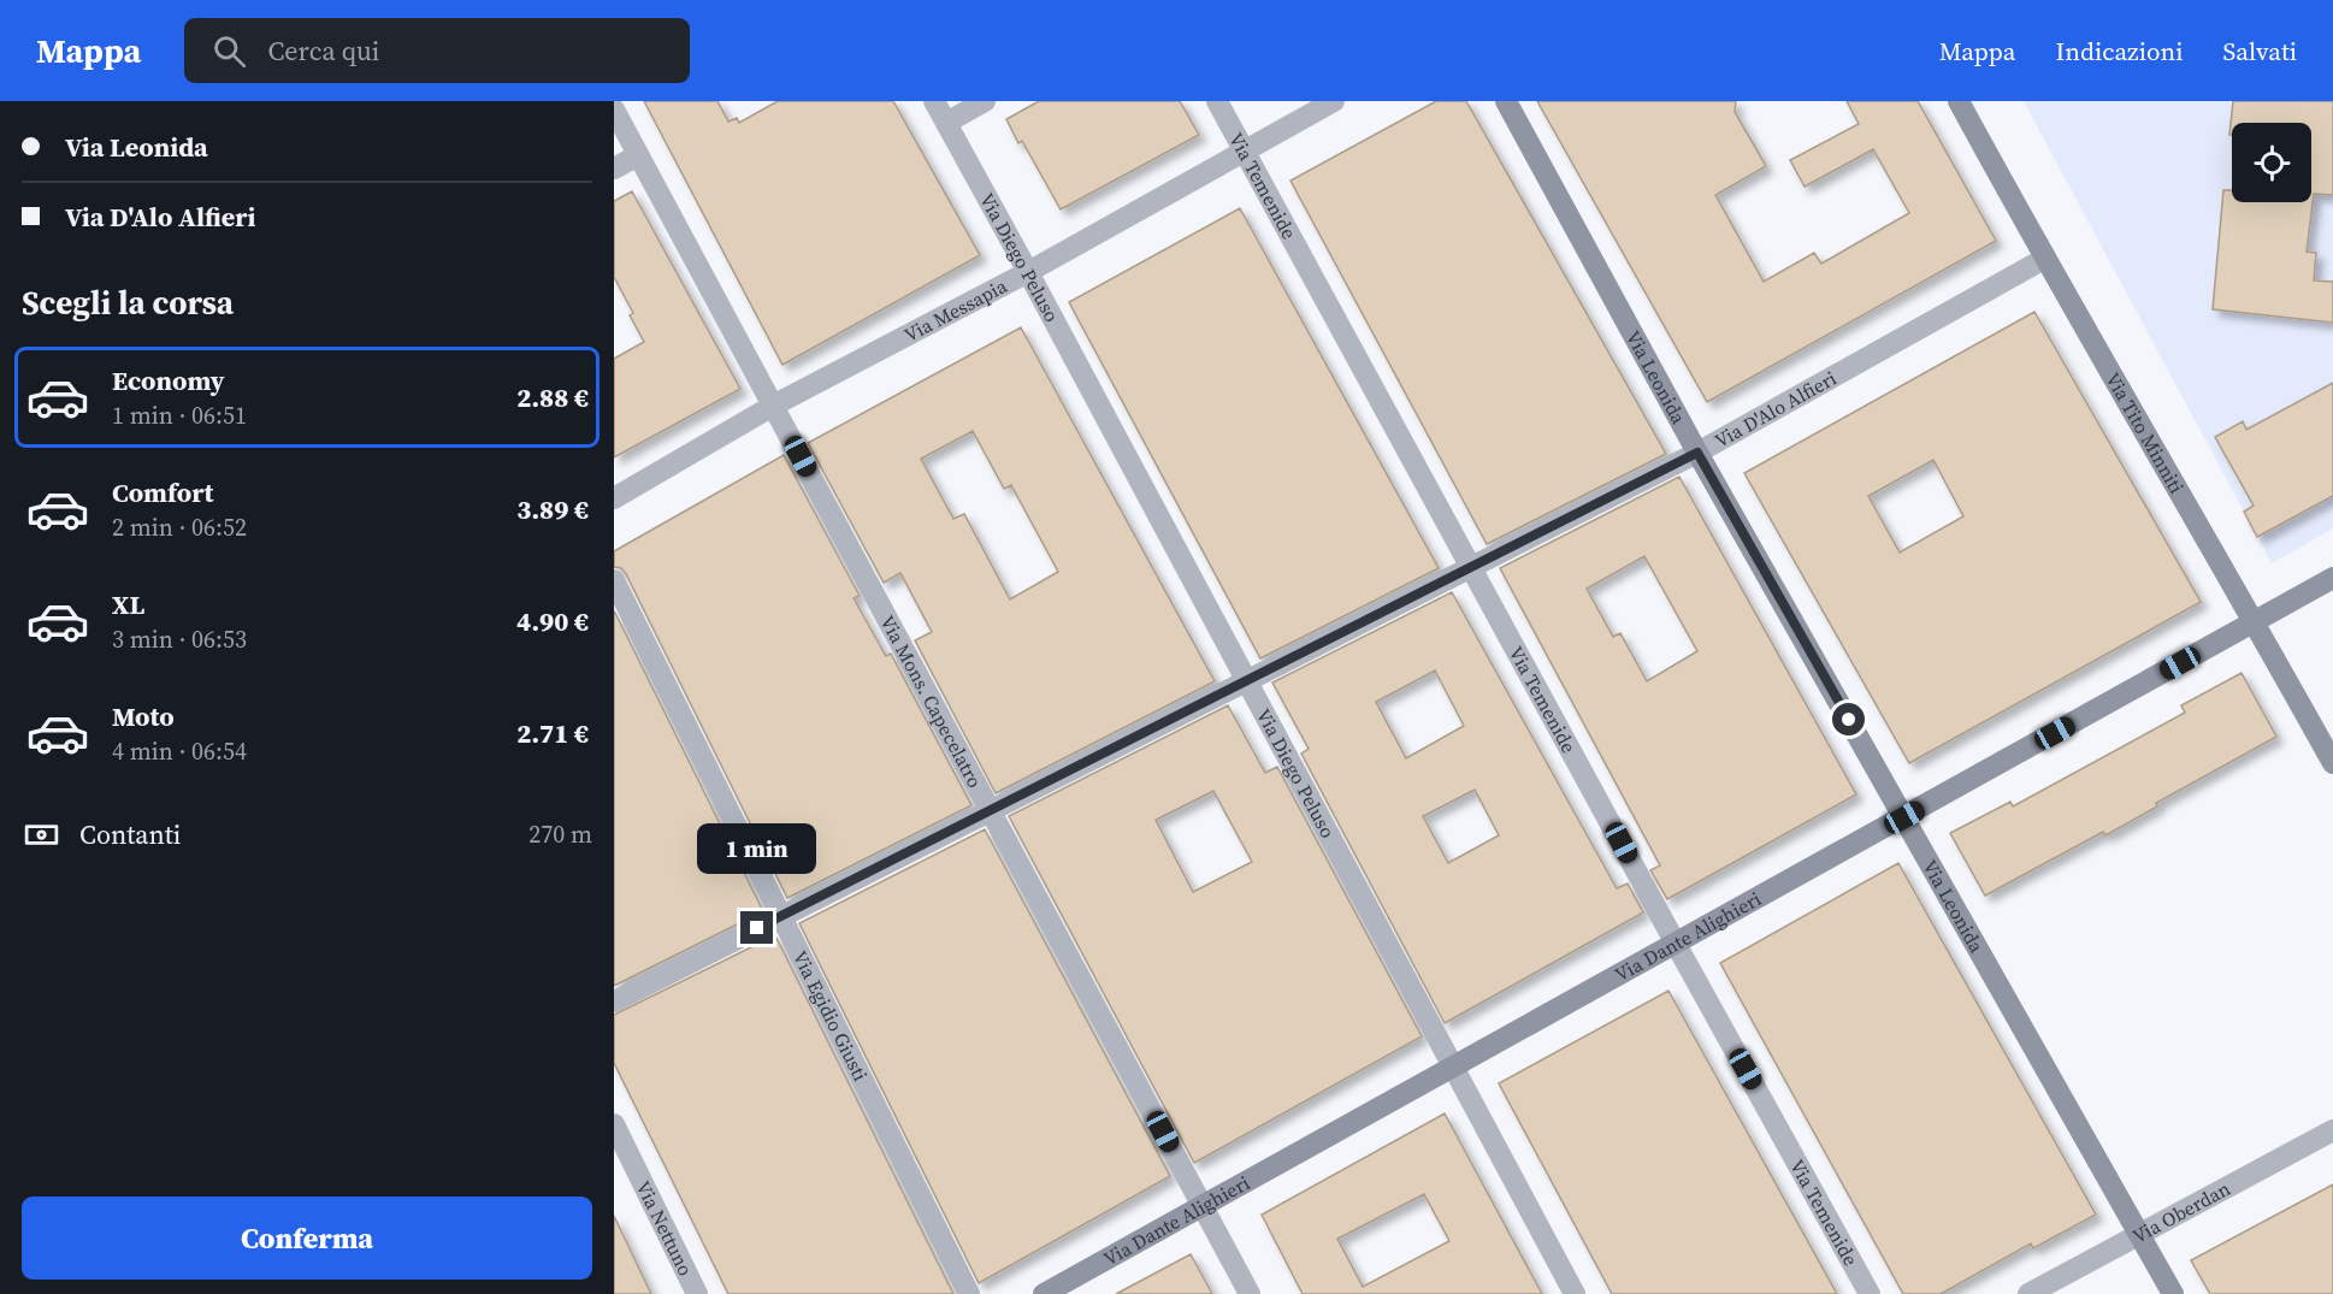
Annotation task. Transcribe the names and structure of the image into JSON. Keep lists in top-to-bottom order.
{
  "streets": {
    "street": [
      "Via Temenide",
      "Via Diego Peluso",
      "Via Messapia",
      "Via Leonida",
      "Via D'Alo Alfieri",
      "Via Tito Minniti",
      "Via Mons. Capecelatro",
      "Via Dante Alighieri",
      "Via Egidio Giusti",
      "Via Oberdan",
      "Via Nettuno"
    ]
  },
  "crossings": [
    ["Via Temenide", "Via Messapia"],
    ["Via Temenide", "Via D'Alo Alfieri"],
    ["Via Temenide", "Via Dante Alighieri"],
    ["Via Diego Peluso", "Via Messapia"],
    ["Via Diego Peluso", "Via D'Alo Alfieri"],
    ["Via Diego Peluso", "Via Dante Alighieri"],
    ["Via Messapia", "Via Mons. Capecelatro"],
    ["Via Leonida", "Via D'Alo Alfieri"],
    ["Via Leonida", "Via Dante Alighieri"],
    ["Via Leonida", "Via Oberdan"],
    ["Via D'Alo Alfieri", "Via Tito Minniti"],
    ["Via D'Alo Alfieri", "Via Mons. Capecelatro"],
    ["Via D'Alo Alfieri", "Via Egidio Giusti"],
    ["Via Tito Minniti", "Via Dante Alighieri"],
    ["Via Mons. Capecelatro", "Via Dante Alighieri"]
  ],
  "page": {
    "header": "Mappa",
    "search": "Cerca qui",
    "nav": ["Mappa", "Indicazioni", "Salvati"],
    "banner": ["Via Leonida", "Via D'Alo Alfieri"],
    "heading": "Scegli la corsa",
    "list": [
      {
        "name": "Economy",
        "note": "1 min · 06:51",
        "value": "2.88 €"
      },
      {
        "name": "Comfort",
        "note": "2 min · 06:52",
        "value": "3.89 €"
      },
      {
        "name": "XL",
        "note": "3 min · 06:53",
        "value": "4.90 €"
      },
      {
        "name": "Moto",
        "note": "4 min · 06:54",
        "value": "2.71 €"
      }
    ],
    "pay": ["Contanti", "270 m"],
    "bubble": "1 min",
    "buttons": "Conferma"
  }
}
